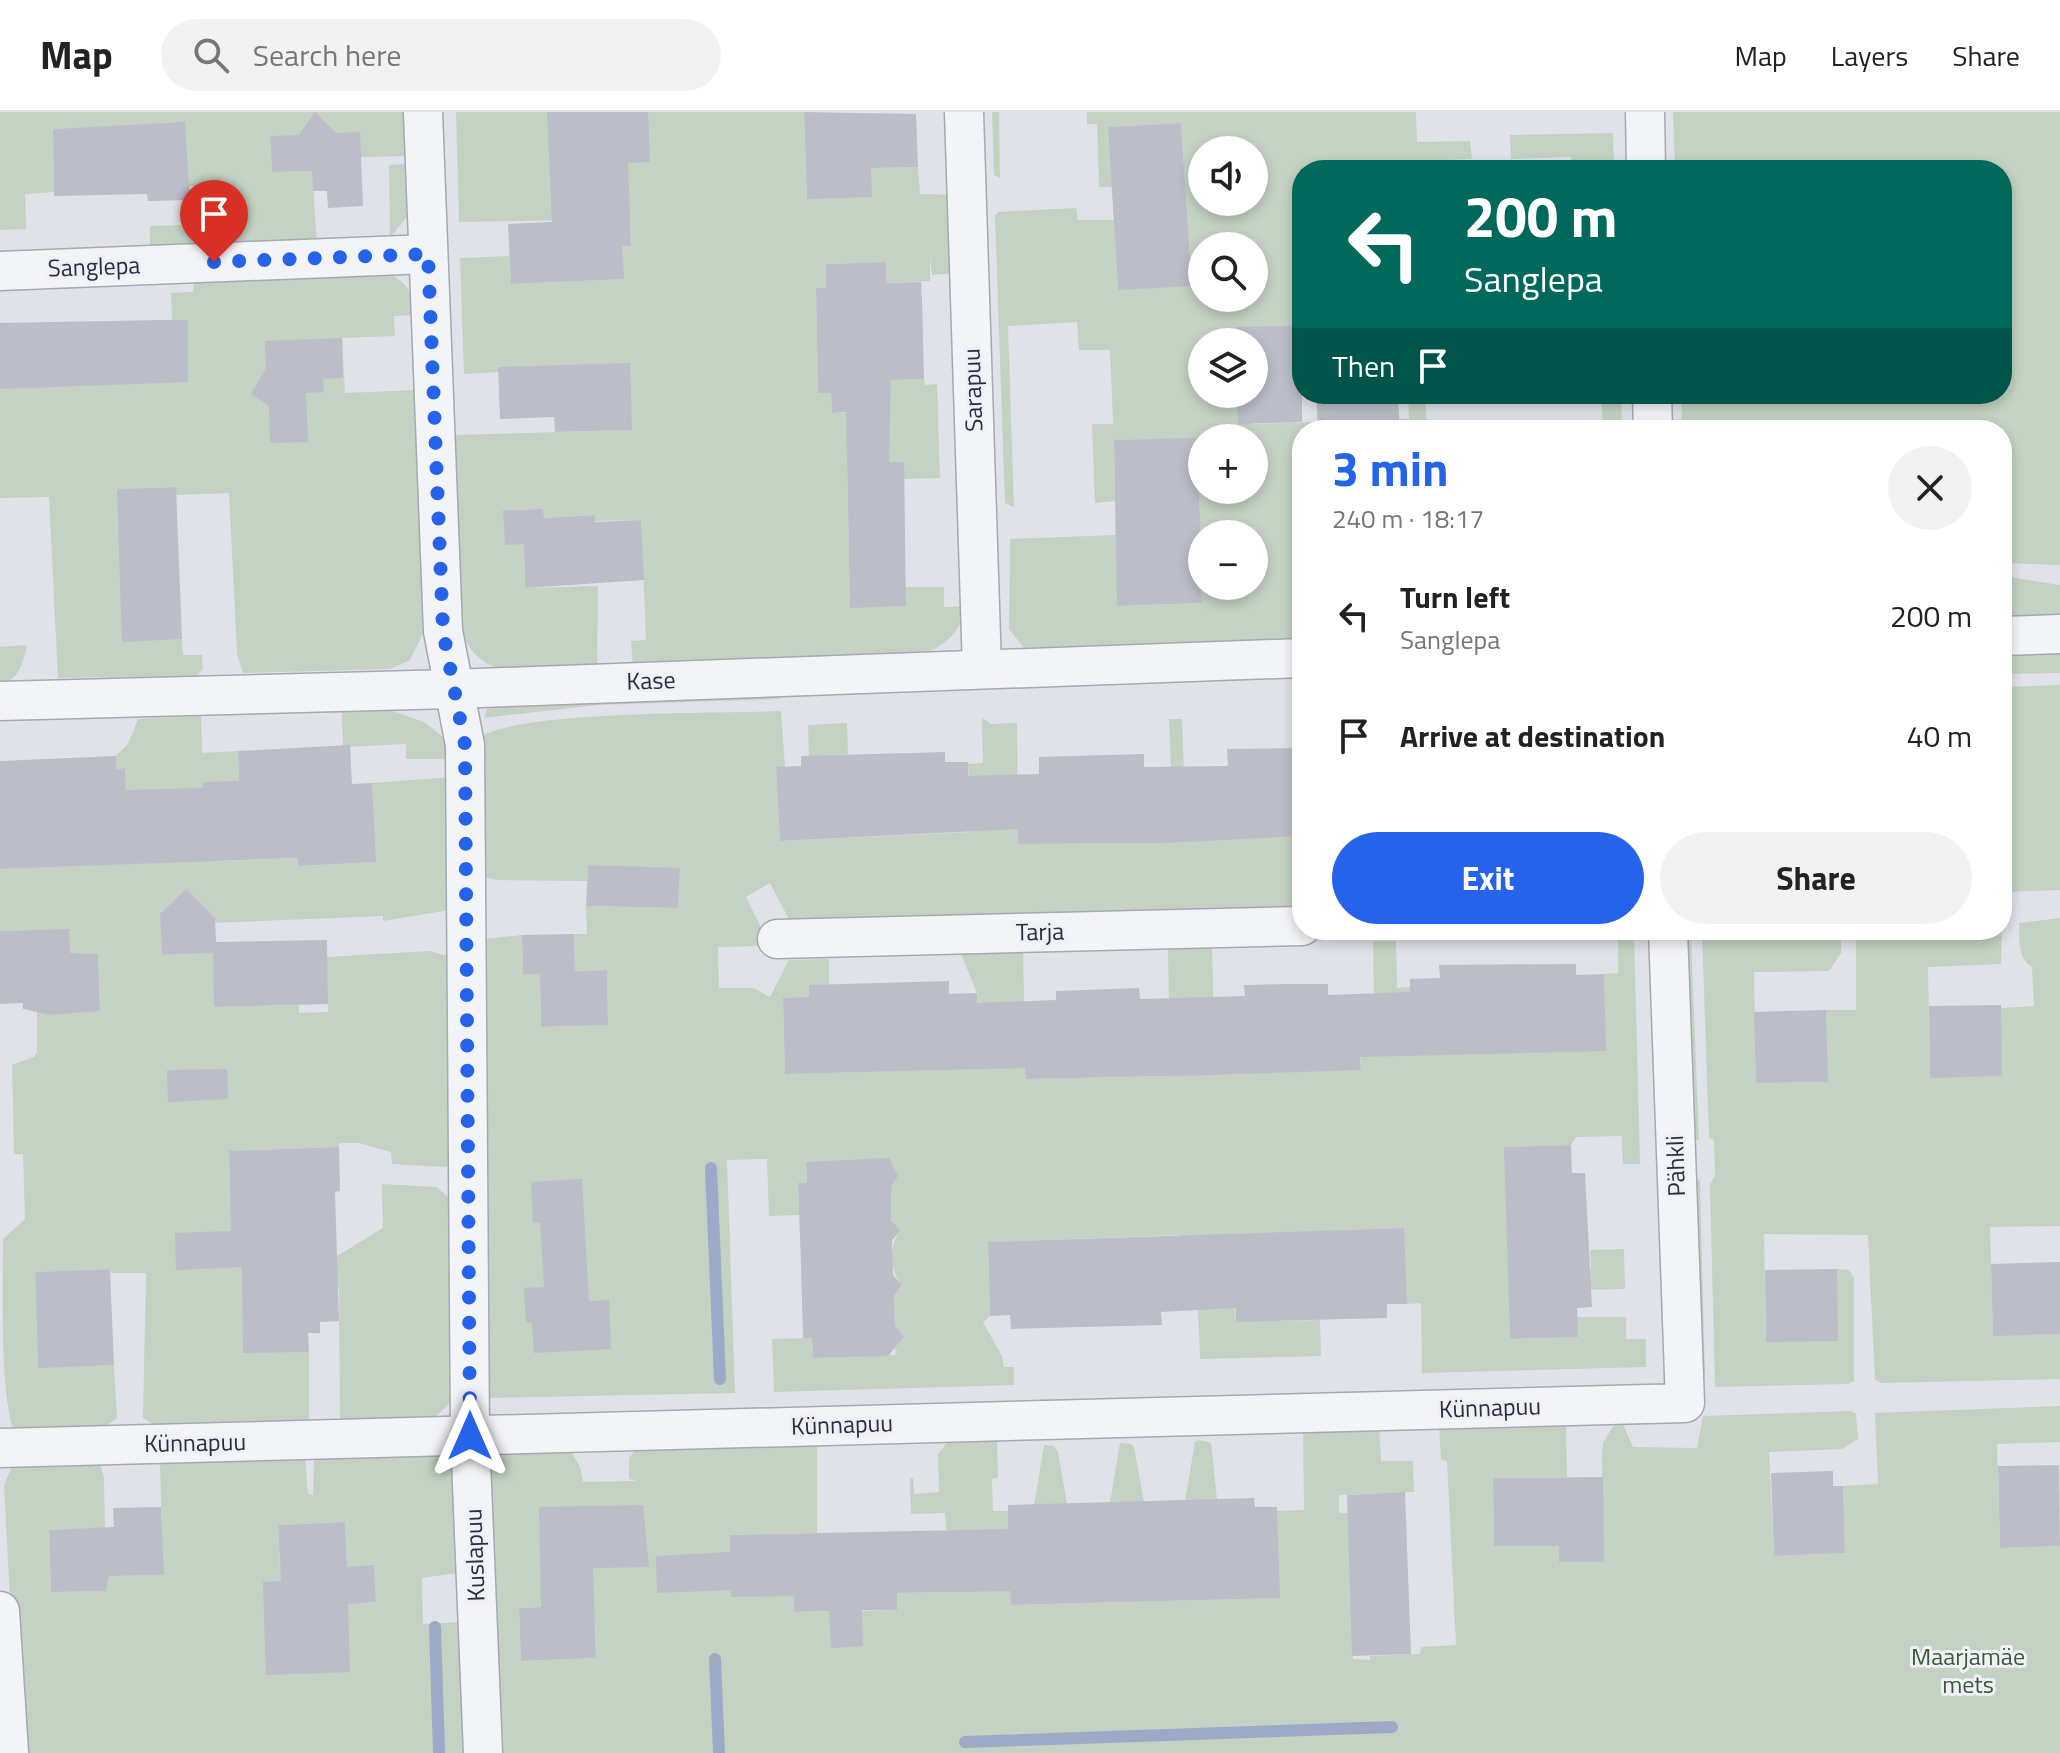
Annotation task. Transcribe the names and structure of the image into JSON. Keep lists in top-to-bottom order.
{
  "streets": {
    "street": [
      "Sanglepa",
      "Sarapuu",
      "Kase",
      "Tarja",
      "Pähkli",
      "Künnapuu",
      "Kuslapuu"
    ]
  },
  "crossings": [
    ["Sanglepa", "Kuslapuu"],
    ["Sarapuu", "Kase"],
    ["Kase", "Kuslapuu"],
    ["Pähkli", "Künnapuu"],
    ["Künnapuu", "Kuslapuu"]
  ],
  "parks": ["Maarjamäe mets"],
  "page": {
    "header": "Map",
    "search": "Search here",
    "nav": ["Map", "Layers", "Share"],
    "map_buttons": ["+", "−"],
    "turn": ["200 m", "Sanglepa"],
    "then": "Then",
    "heading": ["3 min", "240 m · 18:17"],
    "list": [
      {
        "name": "Turn left",
        "note": "Sanglepa",
        "value": "200 m"
      },
      {
        "name": "Arrive at destination",
        "value": "40 m"
      }
    ],
    "buttons": ["Exit", "Share"]
  }
}
